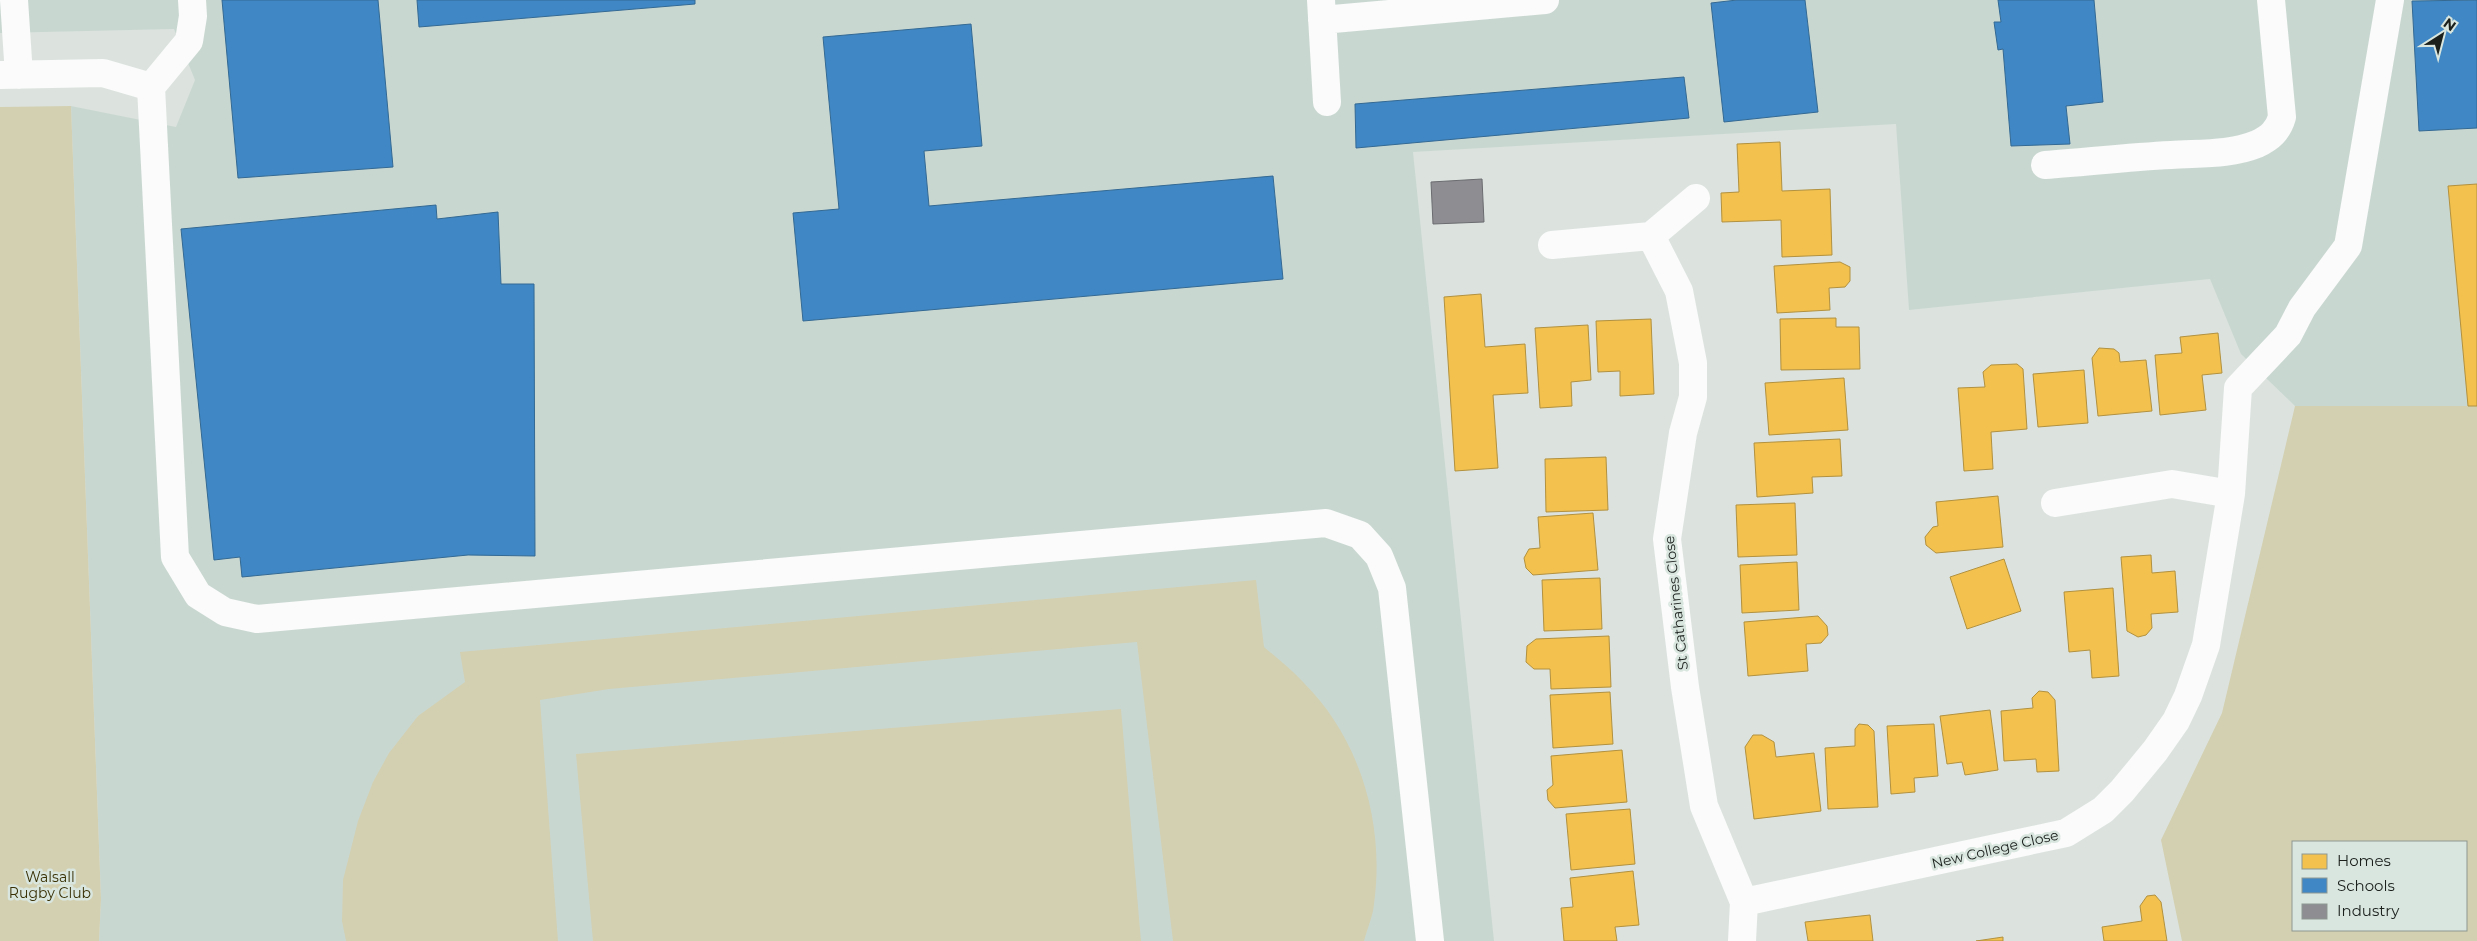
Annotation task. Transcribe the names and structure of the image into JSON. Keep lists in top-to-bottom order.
{
  "streets": {
    "street": ["St Catharines Close", "New College Close"]
  },
  "crossings": [
    ["St Catharines Close", "New College Close"]
  ],
  "parks": ["Walsall Rugby Club"],
  "legend": ["Homes", "Schools", "Industry"],
  "north": "top right"
}
